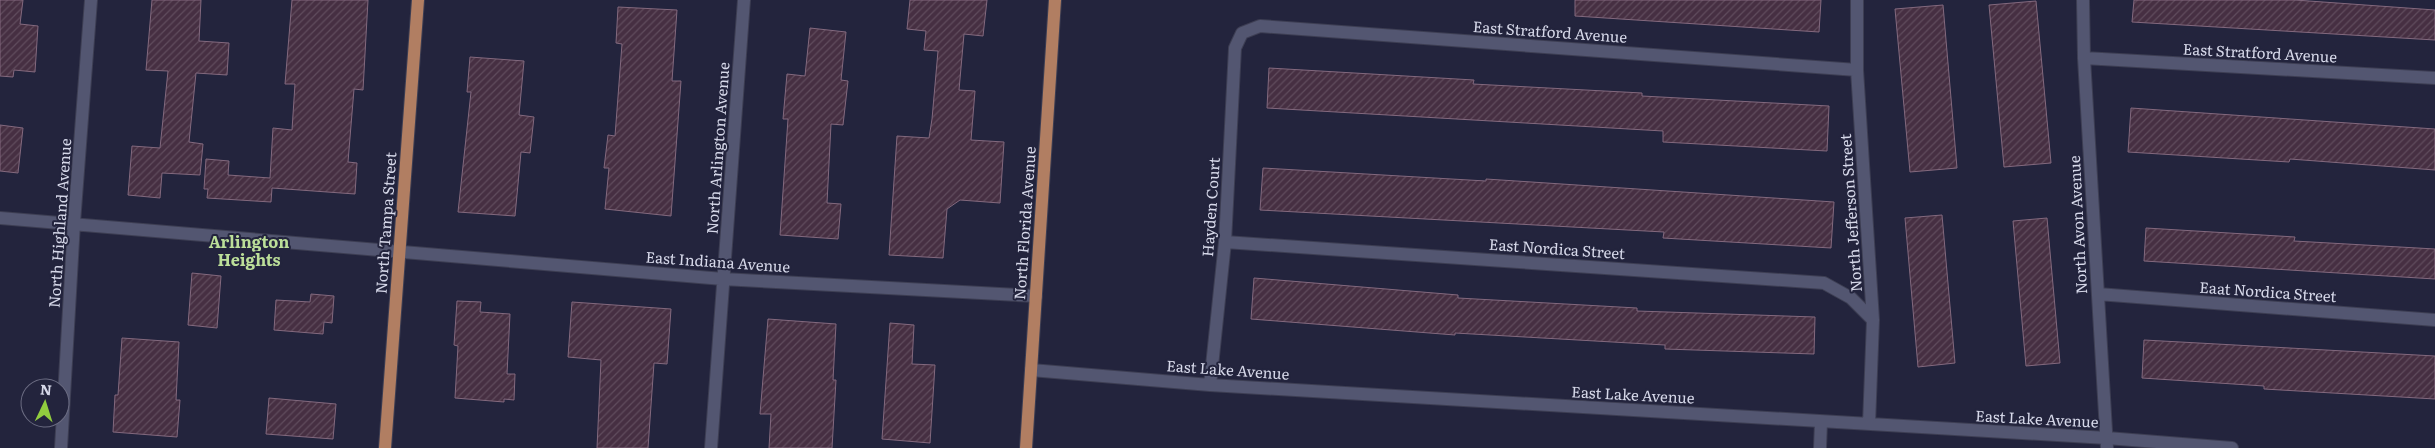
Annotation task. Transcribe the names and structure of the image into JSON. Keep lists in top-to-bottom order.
{
  "streets": {
    "main road": ["North Tampa Street", "North Florida Avenue"],
    "street": [
      "East Stratford Avenue",
      "North Arlington Avenue",
      "Hayden Court",
      "North Jefferson Street",
      "North Highland Avenue",
      "North Avon Avenue",
      "East Nordica Street",
      "East Indiana Avenue",
      "Eaat Nordica Street",
      "East Lake Avenue"
    ]
  },
  "crossings": [
    ["East Stratford Avenue", "Hayden Court"],
    ["East Stratford Avenue", "North Jefferson Street"],
    ["East Stratford Avenue", "North Avon Avenue"],
    ["North Arlington Avenue", "East Indiana Avenue"],
    ["Hayden Court", "East Nordica Street"],
    ["Hayden Court", "East Lake Avenue"],
    ["North Jefferson Street", "East Nordica Street"],
    ["North Jefferson Street", "East Lake Avenue"],
    ["North Highland Avenue", "East Indiana Avenue"],
    ["North Tampa Street", "East Indiana Avenue"],
    ["North Florida Avenue", "East Indiana Avenue"],
    ["North Florida Avenue", "East Lake Avenue"],
    ["North Avon Avenue", "Eaat Nordica Street"],
    ["North Avon Avenue", "East Lake Avenue"]
  ],
  "districts": ["Arlington Heights"],
  "north": "top"
}
